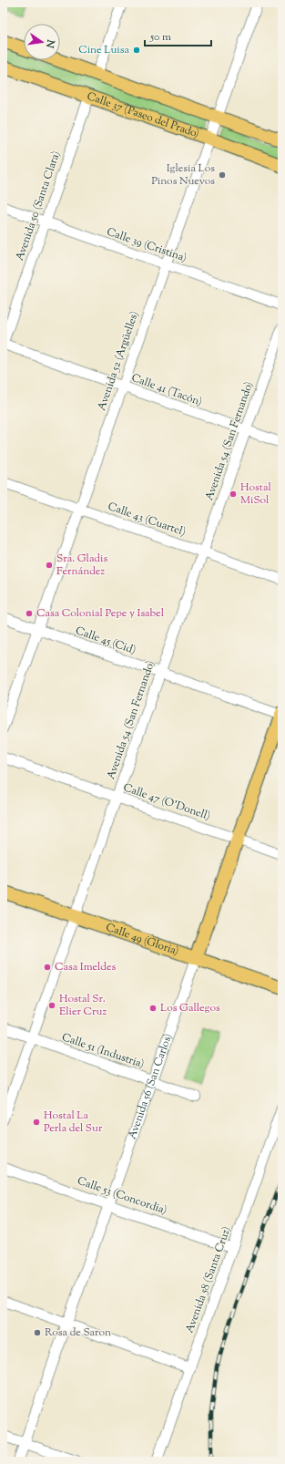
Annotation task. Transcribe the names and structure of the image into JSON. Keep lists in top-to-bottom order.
{
  "streets": {
    "main road": ["Calle 37 (Paseo del Prado)", "Calle 49 (Gloria)", "Avenida 56 (San Carlos)"],
    "street": [
      "Avenida 50 (Santa Clara)",
      "Calle 39 (Cristina)",
      "Avenida 52 (Argüelles)",
      "Calle 41 (Tacón)",
      "Avenida 54 (San Fernando)",
      "Calle 43 (Cuartel)",
      "Calle 45 (Cid)",
      "Calle 47 (O'Donell)",
      "Calle 51 (Industria)",
      "Calle 53 (Concordia)",
      "Avenida 58 (Santa Cruz)"
    ]
  },
  "crossings": [
    ["Calle 37 (Paseo del Prado)", "Avenida 50 (Santa Clara)"],
    ["Calle 37 (Paseo del Prado)", "Avenida 52 (Argüelles)"],
    ["Avenida 50 (Santa Clara)", "Calle 39 (Cristina)"],
    ["Avenida 50 (Santa Clara)", "Calle 41 (Tacón)"],
    ["Calle 39 (Cristina)", "Avenida 52 (Argüelles)"],
    ["Avenida 52 (Argüelles)", "Calle 41 (Tacón)"],
    ["Avenida 52 (Argüelles)", "Calle 43 (Cuartel)"],
    ["Avenida 52 (Argüelles)", "Calle 45 (Cid)"],
    ["Calle 41 (Tacón)", "Avenida 54 (San Fernando)"],
    ["Avenida 54 (San Fernando)", "Calle 43 (Cuartel)"],
    ["Avenida 54 (San Fernando)", "Calle 45 (Cid)"],
    ["Avenida 54 (San Fernando)", "Calle 47 (O'Donell)"],
    ["Avenida 54 (San Fernando)", "Calle 49 (Gloria)"],
    ["Avenida 54 (San Fernando)", "Calle 51 (Industria)"],
    ["Calle 45 (Cid)", "Avenida 56 (San Carlos)"],
    ["Calle 47 (O'Donell)", "Avenida 56 (San Carlos)"],
    ["Calle 49 (Gloria)", "Avenida 56 (San Carlos)"],
    ["Calle 51 (Industria)", "Avenida 56 (San Carlos)"],
    ["Avenida 56 (San Carlos)", "Calle 53 (Concordia)"],
    ["Calle 53 (Concordia)", "Avenida 58 (Santa Cruz)"]
  ],
  "places": [
    "Cine Luisa",
    "Iglesia Los Pinos Nuevos",
    "Hostal MiSol",
    "Sra. Gladis Fernández",
    "Casa Colonial Pepe y Isabel",
    "Casa Imeldes",
    "Hostal Sr. Elier Cruz",
    "Los Gallegos",
    "Hostal La Perla del Sur",
    "Rosa de Saron"
  ],
  "scale_bar": "50 m",
  "north": "right"
}
